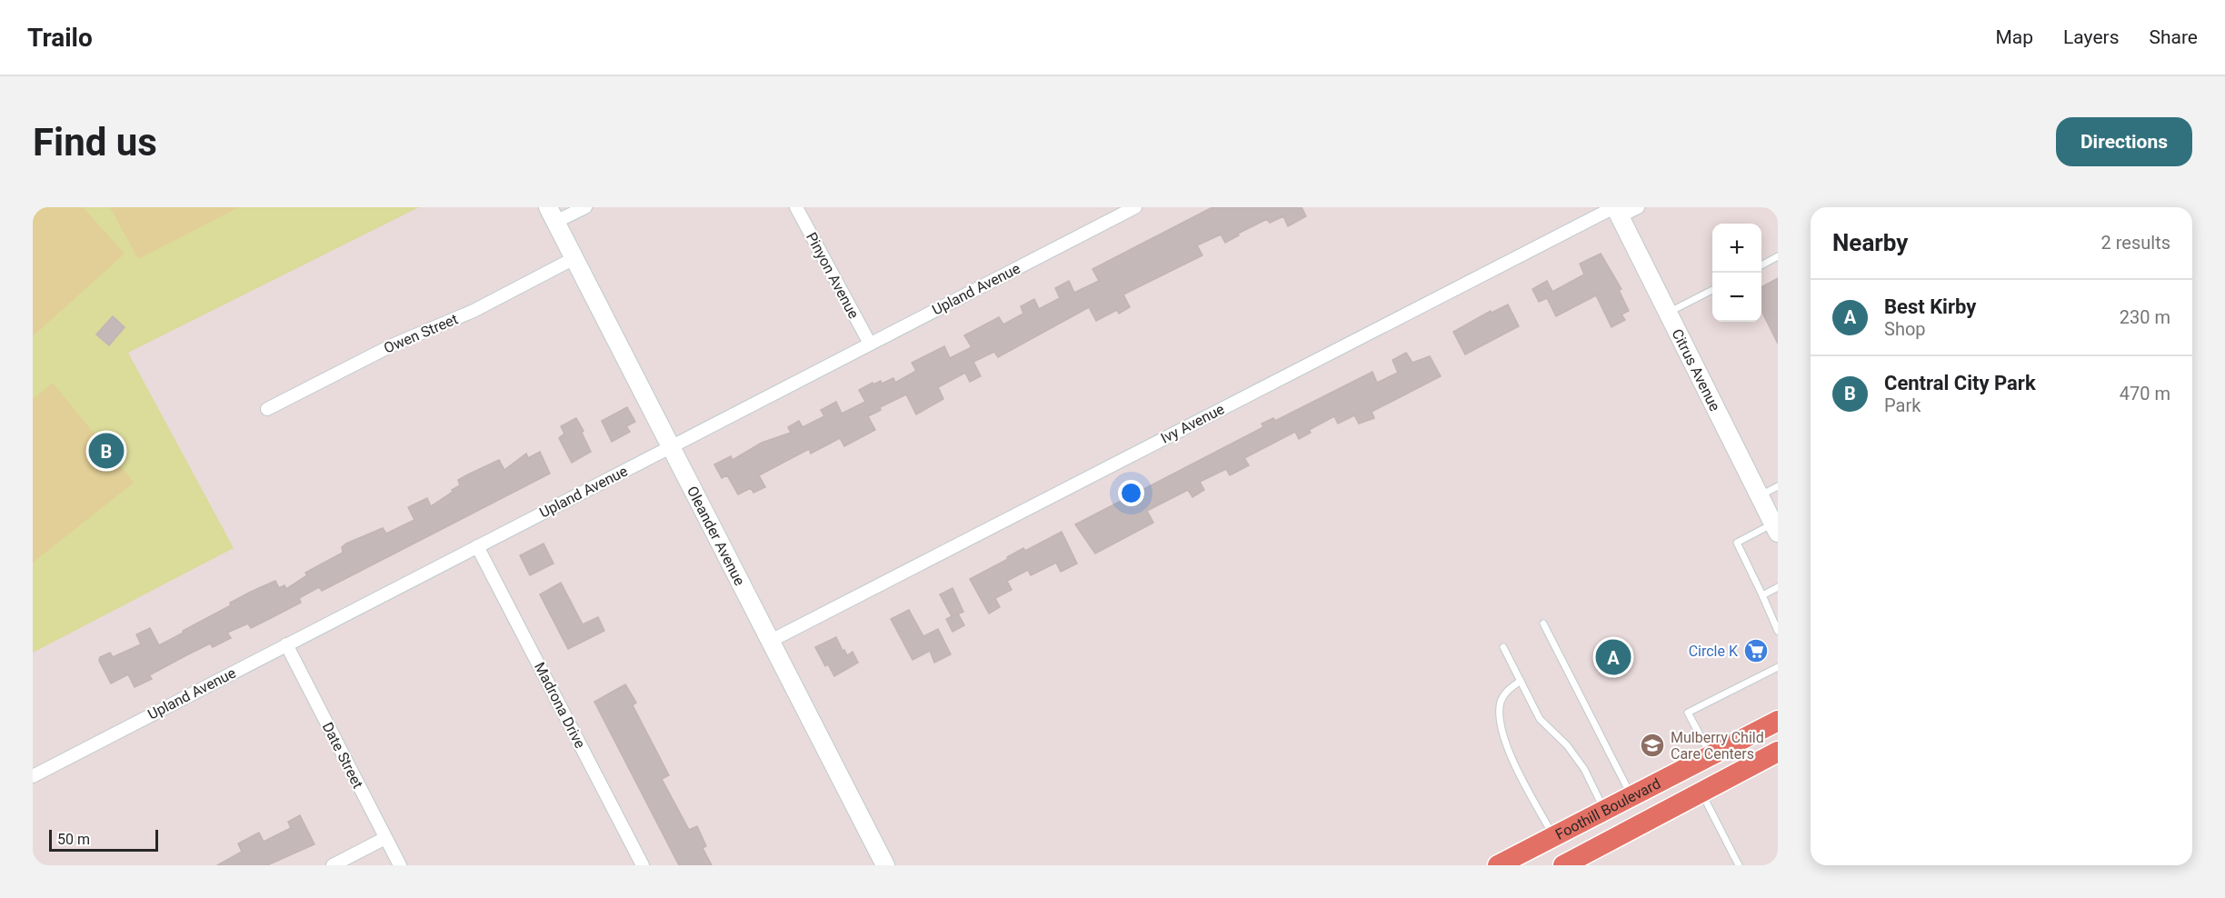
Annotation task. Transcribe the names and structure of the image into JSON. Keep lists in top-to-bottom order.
{
  "streets": {
    "main road": ["Foothill Boulevard"],
    "street": [
      "Pinyon Avenue",
      "Upland Avenue",
      "Owen Street",
      "Citrus Avenue",
      "Ivy Avenue",
      "Oleander Avenue",
      "Madrona Drive",
      "Date Street"
    ]
  },
  "crossings": [
    ["Pinyon Avenue", "Upland Avenue"],
    ["Upland Avenue", "Oleander Avenue"],
    ["Upland Avenue", "Madrona Drive"],
    ["Upland Avenue", "Date Street"],
    ["Owen Street", "Oleander Avenue"],
    ["Citrus Avenue", "Ivy Avenue"],
    ["Ivy Avenue", "Oleander Avenue"]
  ],
  "places": {
    "supermarket": ["Circle K"],
    "school or university": ["Mulberry Child Care Centers"]
  },
  "scale_bar": "50 m",
  "page": {
    "header": "Trailo",
    "nav": ["Map", "Layers", "Share"],
    "buttons": "Directions",
    "title": "Find us",
    "heading": ["Nearby", "2 results"],
    "map_buttons": ["+", "−"],
    "list": [
      {
        "mark": "A",
        "name": "Best Kirby",
        "note": "Shop",
        "value": "230 m"
      },
      {
        "mark": "B",
        "name": "Central City Park",
        "note": "Park",
        "value": "470 m"
      }
    ],
    "pins": ["B", "A"],
    "scale": "50 m"
  }
}
